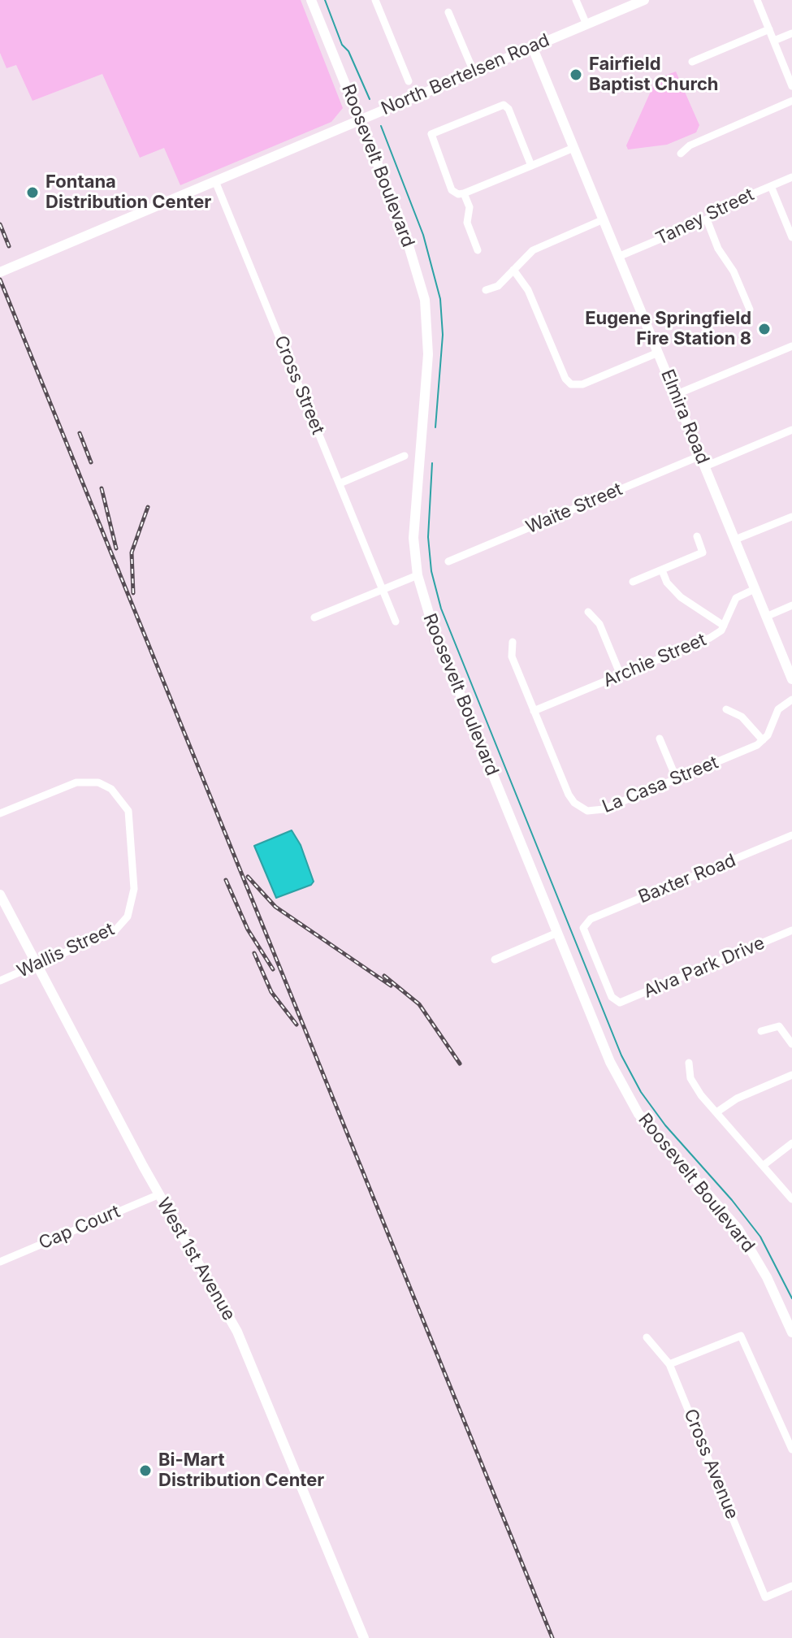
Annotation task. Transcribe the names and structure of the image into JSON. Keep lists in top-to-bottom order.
{
  "streets": {
    "street": [
      "North Bertelsen Road",
      "Roosevelt Boulevard",
      "Taney Street",
      "Cross Street",
      "Elmira Road",
      "Waite Street",
      "Archie Street",
      "La Casa Street",
      "Baxter Road",
      "Wallis Street",
      "Alva Park Drive",
      "Cap Court",
      "West 1st Avenue",
      "Cross Avenue"
    ]
  },
  "crossings": [
    ["North Bertelsen Road", "Roosevelt Boulevard"],
    ["North Bertelsen Road", "Cross Street"],
    ["North Bertelsen Road", "Elmira Road"],
    ["Taney Street", "Elmira Road"],
    ["Elmira Road", "Waite Street"],
    ["Elmira Road", "Archie Street"],
    ["Archie Street", "La Casa Street"],
    ["Baxter Road", "Alva Park Drive"],
    ["Wallis Street", "West 1st Avenue"],
    ["Cap Court", "West 1st Avenue"]
  ],
  "places": [
    "Fairfield Baptist Church",
    "Fontana Distribution Center",
    "Eugene Springfield Fire Station 8",
    "Bi-Mart Distribution Center"
  ]
}
